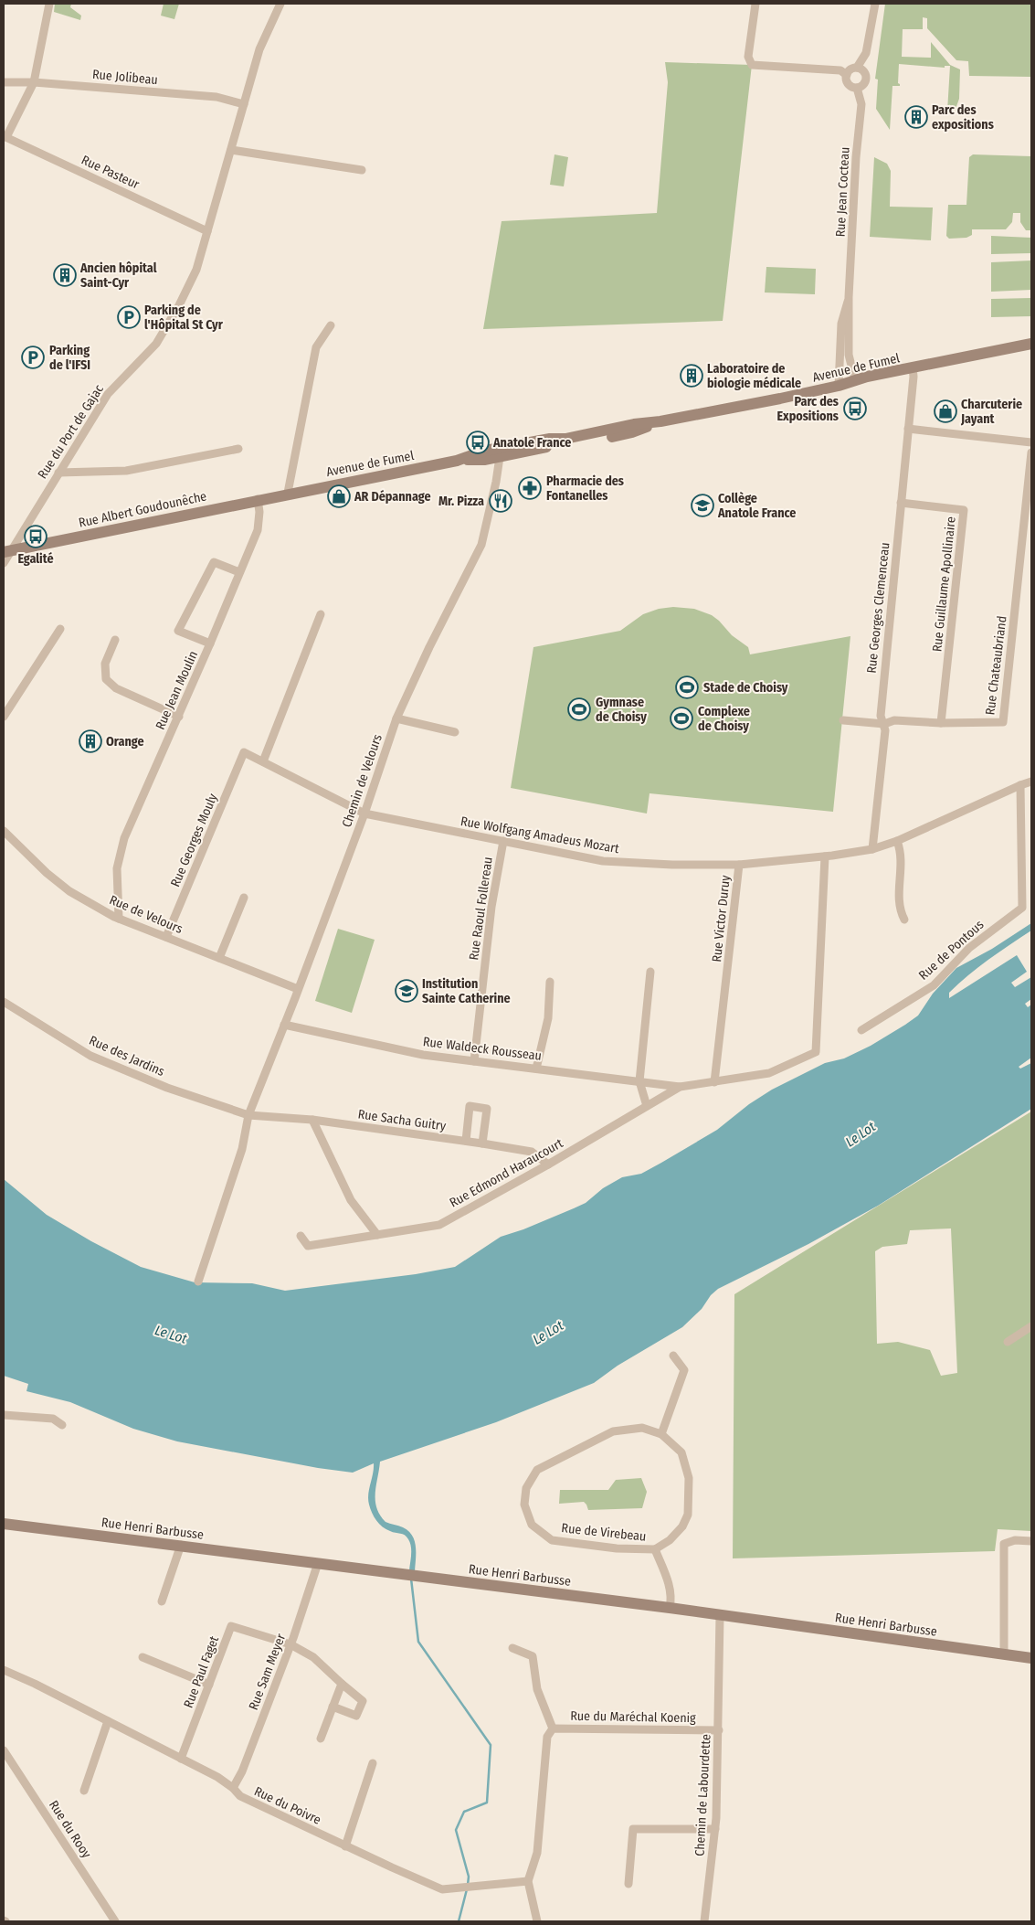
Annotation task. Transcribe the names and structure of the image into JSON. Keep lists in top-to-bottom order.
{
  "streets": {
    "main road": ["Avenue de Fumel", "Rue Albert Goudounêche", "Rue Henri Barbusse"],
    "street": [
      "Rue Jolibeau",
      "Rue Pasteur",
      "Rue Jean Cocteau",
      "Rue du Port de Gajac",
      "Rue Guillaume Apollinaire",
      "Rue Georges Clemenceau",
      "Rue Chateaubriand",
      "Rue Jean Moulin",
      "Chemin de Velours",
      "Rue Wolfgang Amadeus Mozart",
      "Rue Georges Mouly",
      "Rue Raoul Follereau",
      "Rue de Velours",
      "Rue Victor Duruy",
      "Rue de Pontous",
      "Rue Waldeck Rousseau",
      "Rue des Jardins",
      "Rue Sacha Guitry",
      "Rue Edmond Haraucourt",
      "Rue de Virebeau",
      "Rue Paul Faget",
      "Rue Sam Meyer",
      "Rue du Maréchal Koenig",
      "Chemin de Labourdette",
      "Rue du Poivre",
      "Rue du Rooy"
    ]
  },
  "crossings": [
    ["Rue Jolibeau", "Rue du Port de Gajac"],
    ["Rue Pasteur", "Rue du Port de Gajac"],
    ["Rue Jean Cocteau", "Avenue de Fumel"],
    ["Avenue de Fumel", "Rue Albert Goudounêche"],
    ["Avenue de Fumel", "Rue Georges Clemenceau"],
    ["Avenue de Fumel", "Chemin de Velours"],
    ["Rue du Port de Gajac", "Rue Albert Goudounêche"],
    ["Rue Albert Goudounêche", "Rue Jean Moulin"],
    ["Rue Guillaume Apollinaire", "Rue Georges Clemenceau"],
    ["Rue Guillaume Apollinaire", "Rue Chateaubriand"],
    ["Rue Georges Clemenceau", "Rue Chateaubriand"],
    ["Rue Georges Clemenceau", "Rue Victor Duruy"],
    ["Rue Jean Moulin", "Rue de Velours"],
    ["Chemin de Velours", "Rue Wolfgang Amadeus Mozart"],
    ["Chemin de Velours", "Rue de Velours"],
    ["Chemin de Velours", "Rue Waldeck Rousseau"],
    ["Chemin de Velours", "Rue des Jardins"],
    ["Chemin de Velours", "Rue Sacha Guitry"],
    ["Rue Wolfgang Amadeus Mozart", "Rue Georges Mouly"],
    ["Rue Wolfgang Amadeus Mozart", "Rue Raoul Follereau"],
    ["Rue Wolfgang Amadeus Mozart", "Rue Victor Duruy"],
    ["Rue Georges Mouly", "Rue de Velours"],
    ["Rue Raoul Follereau", "Rue Waldeck Rousseau"],
    ["Rue Victor Duruy", "Rue de Pontous"],
    ["Rue Victor Duruy", "Rue Edmond Haraucourt"],
    ["Rue Waldeck Rousseau", "Rue Edmond Haraucourt"],
    ["Rue des Jardins", "Rue Sacha Guitry"],
    ["Rue Sacha Guitry", "Rue Edmond Haraucourt"],
    ["Rue Henri Barbusse", "Rue de Virebeau"],
    ["Rue Henri Barbusse", "Rue Sam Meyer"],
    ["Rue Henri Barbusse", "Chemin de Labourdette"],
    ["Rue Paul Faget", "Rue Sam Meyer"],
    ["Rue Paul Faget", "Rue du Poivre"],
    ["Rue Sam Meyer", "Rue du Poivre"],
    ["Rue du Maréchal Koenig", "Chemin de Labourdette"],
    ["Rue du Maréchal Koenig", "Rue du Poivre"]
  ],
  "water": ["Le Lot"],
  "places": {
    "building": [
      "Parc des expositions",
      "Ancien hôpital Saint-Cyr",
      "Laboratoire de biologie médicale",
      "Orange"
    ],
    "parking": ["Parking de l'Hôpital St Cyr", "Parking de l'IFSI"],
    "bus stop": ["Parc des Expositions", "Anatole France", "Egalité"],
    "shop": ["Charcuterie Jayant", "AR Dépannage"],
    "pharmacy": ["Pharmacie des Fontanelles"],
    "restaurant": ["Mr. Pizza"],
    "school or university": ["Collège Anatole France", "Institution Sainte Catherine"],
    "sports": ["Stade de Choisy", "Gymnase de Choisy", "Complexe de Choisy"]
  }
}
